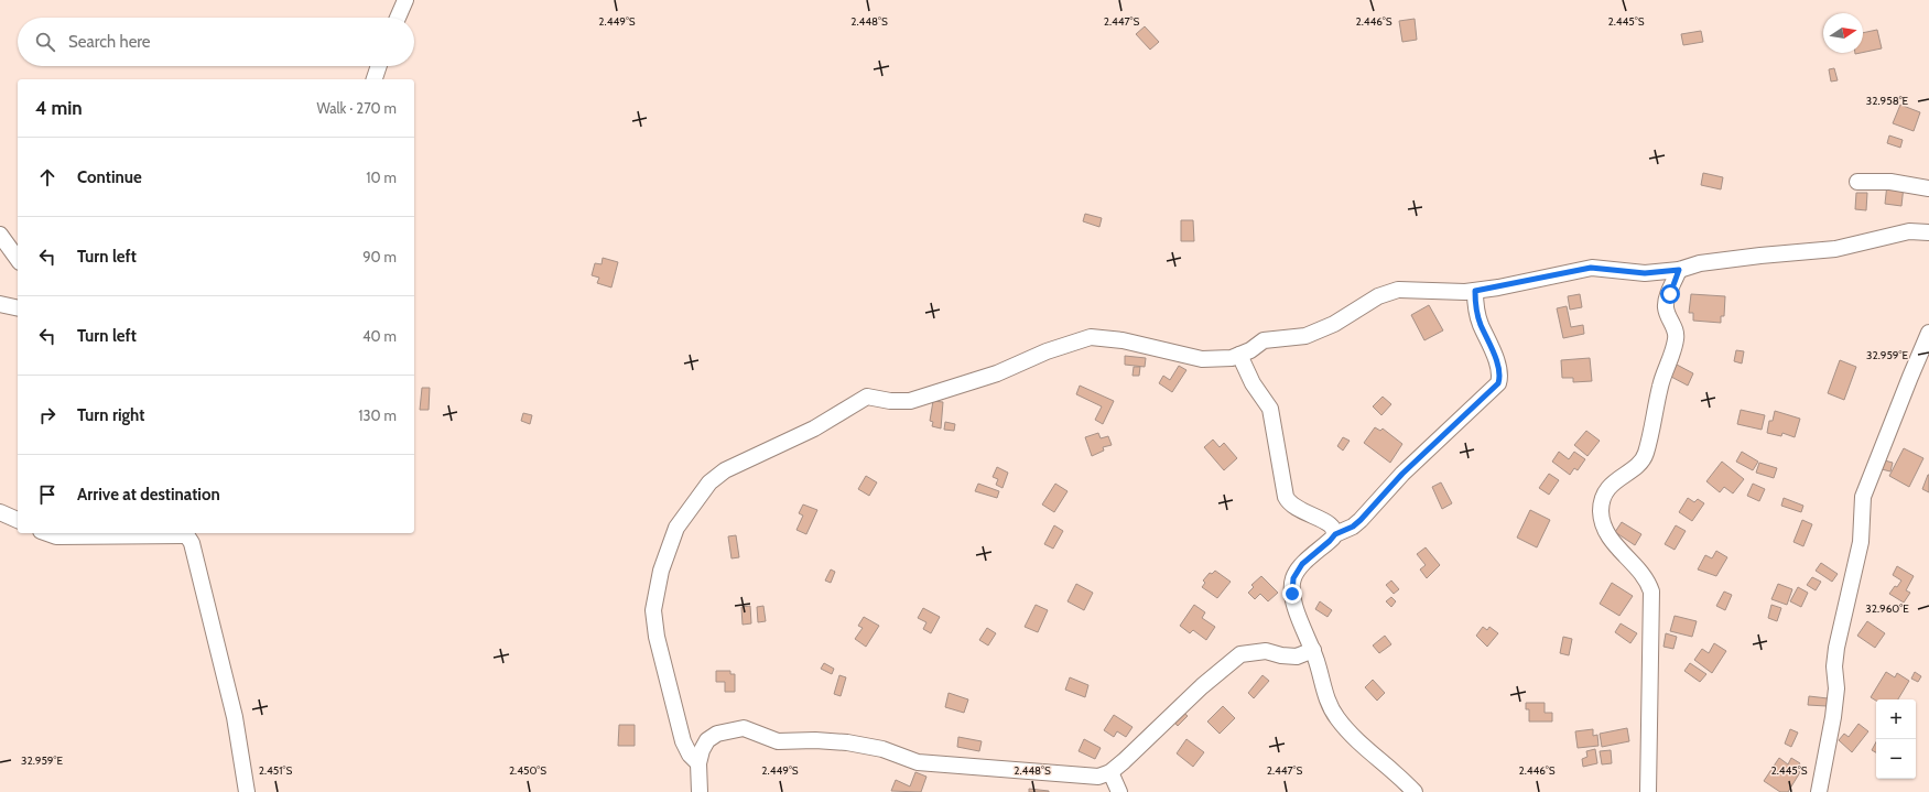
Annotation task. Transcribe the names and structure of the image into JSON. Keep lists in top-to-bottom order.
{
  "north": "right",
  "page": {
    "search": "Search here",
    "heading": ["4 min", "Walk · 270 m"],
    "list": [
      ["Continue", "10 m"],
      ["Turn left", "90 m"],
      ["Turn left", "40 m"],
      ["Turn right", "130 m"],
      "Arrive at destination"
    ],
    "map_buttons": ["+", "−"]
  },
  "coordinates": [
    "2.449°S",
    "2.448°S",
    "2.447°S",
    "2.446°S",
    "2.445°S",
    "32.958°E",
    "32.959°E",
    "32.960°E",
    "2.451°S",
    "2.450°S"
  ]
}
